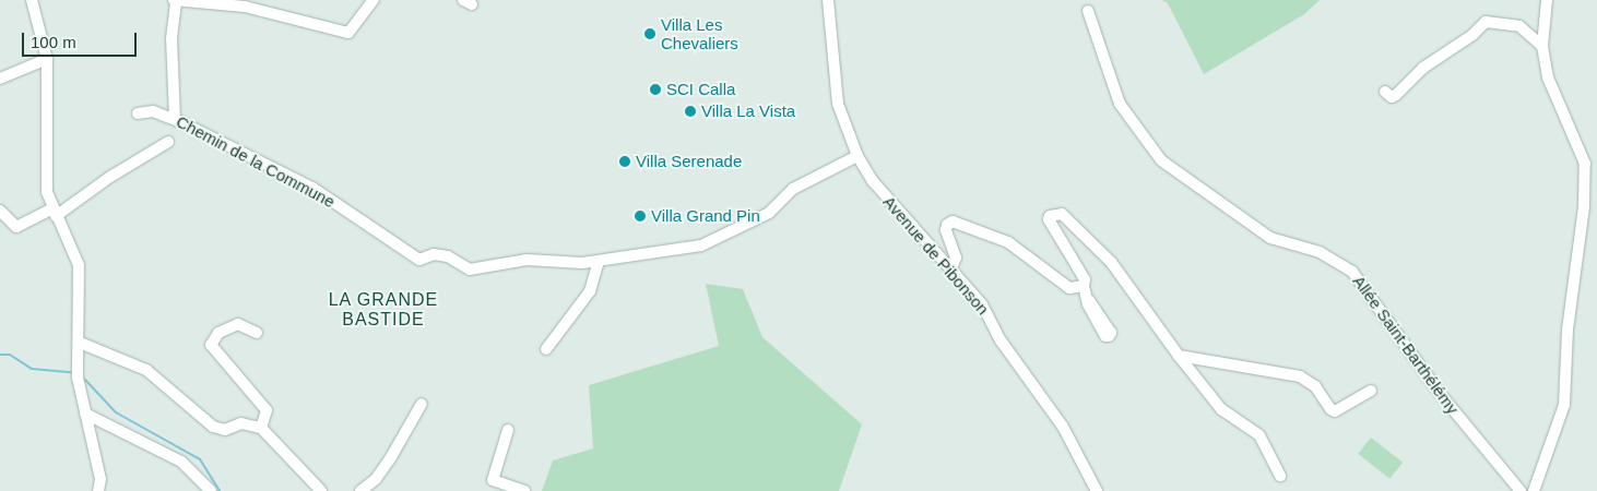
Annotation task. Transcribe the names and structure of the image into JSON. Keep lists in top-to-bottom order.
{
  "streets": {
    "street": ["Chemin de la Commune", "Avenue de Pibonson", "Allée Saint-Barthélémy"]
  },
  "crossings": [
    ["Chemin de la Commune", "Avenue de Pibonson"]
  ],
  "districts": ["LA GRANDE BASTIDE"],
  "places": [
    "Villa Les Chevaliers",
    "SCI Calla",
    "Villa La Vista",
    "Villa Serenade",
    "Villa Grand Pin"
  ],
  "scale_bar": "100 m"
}
